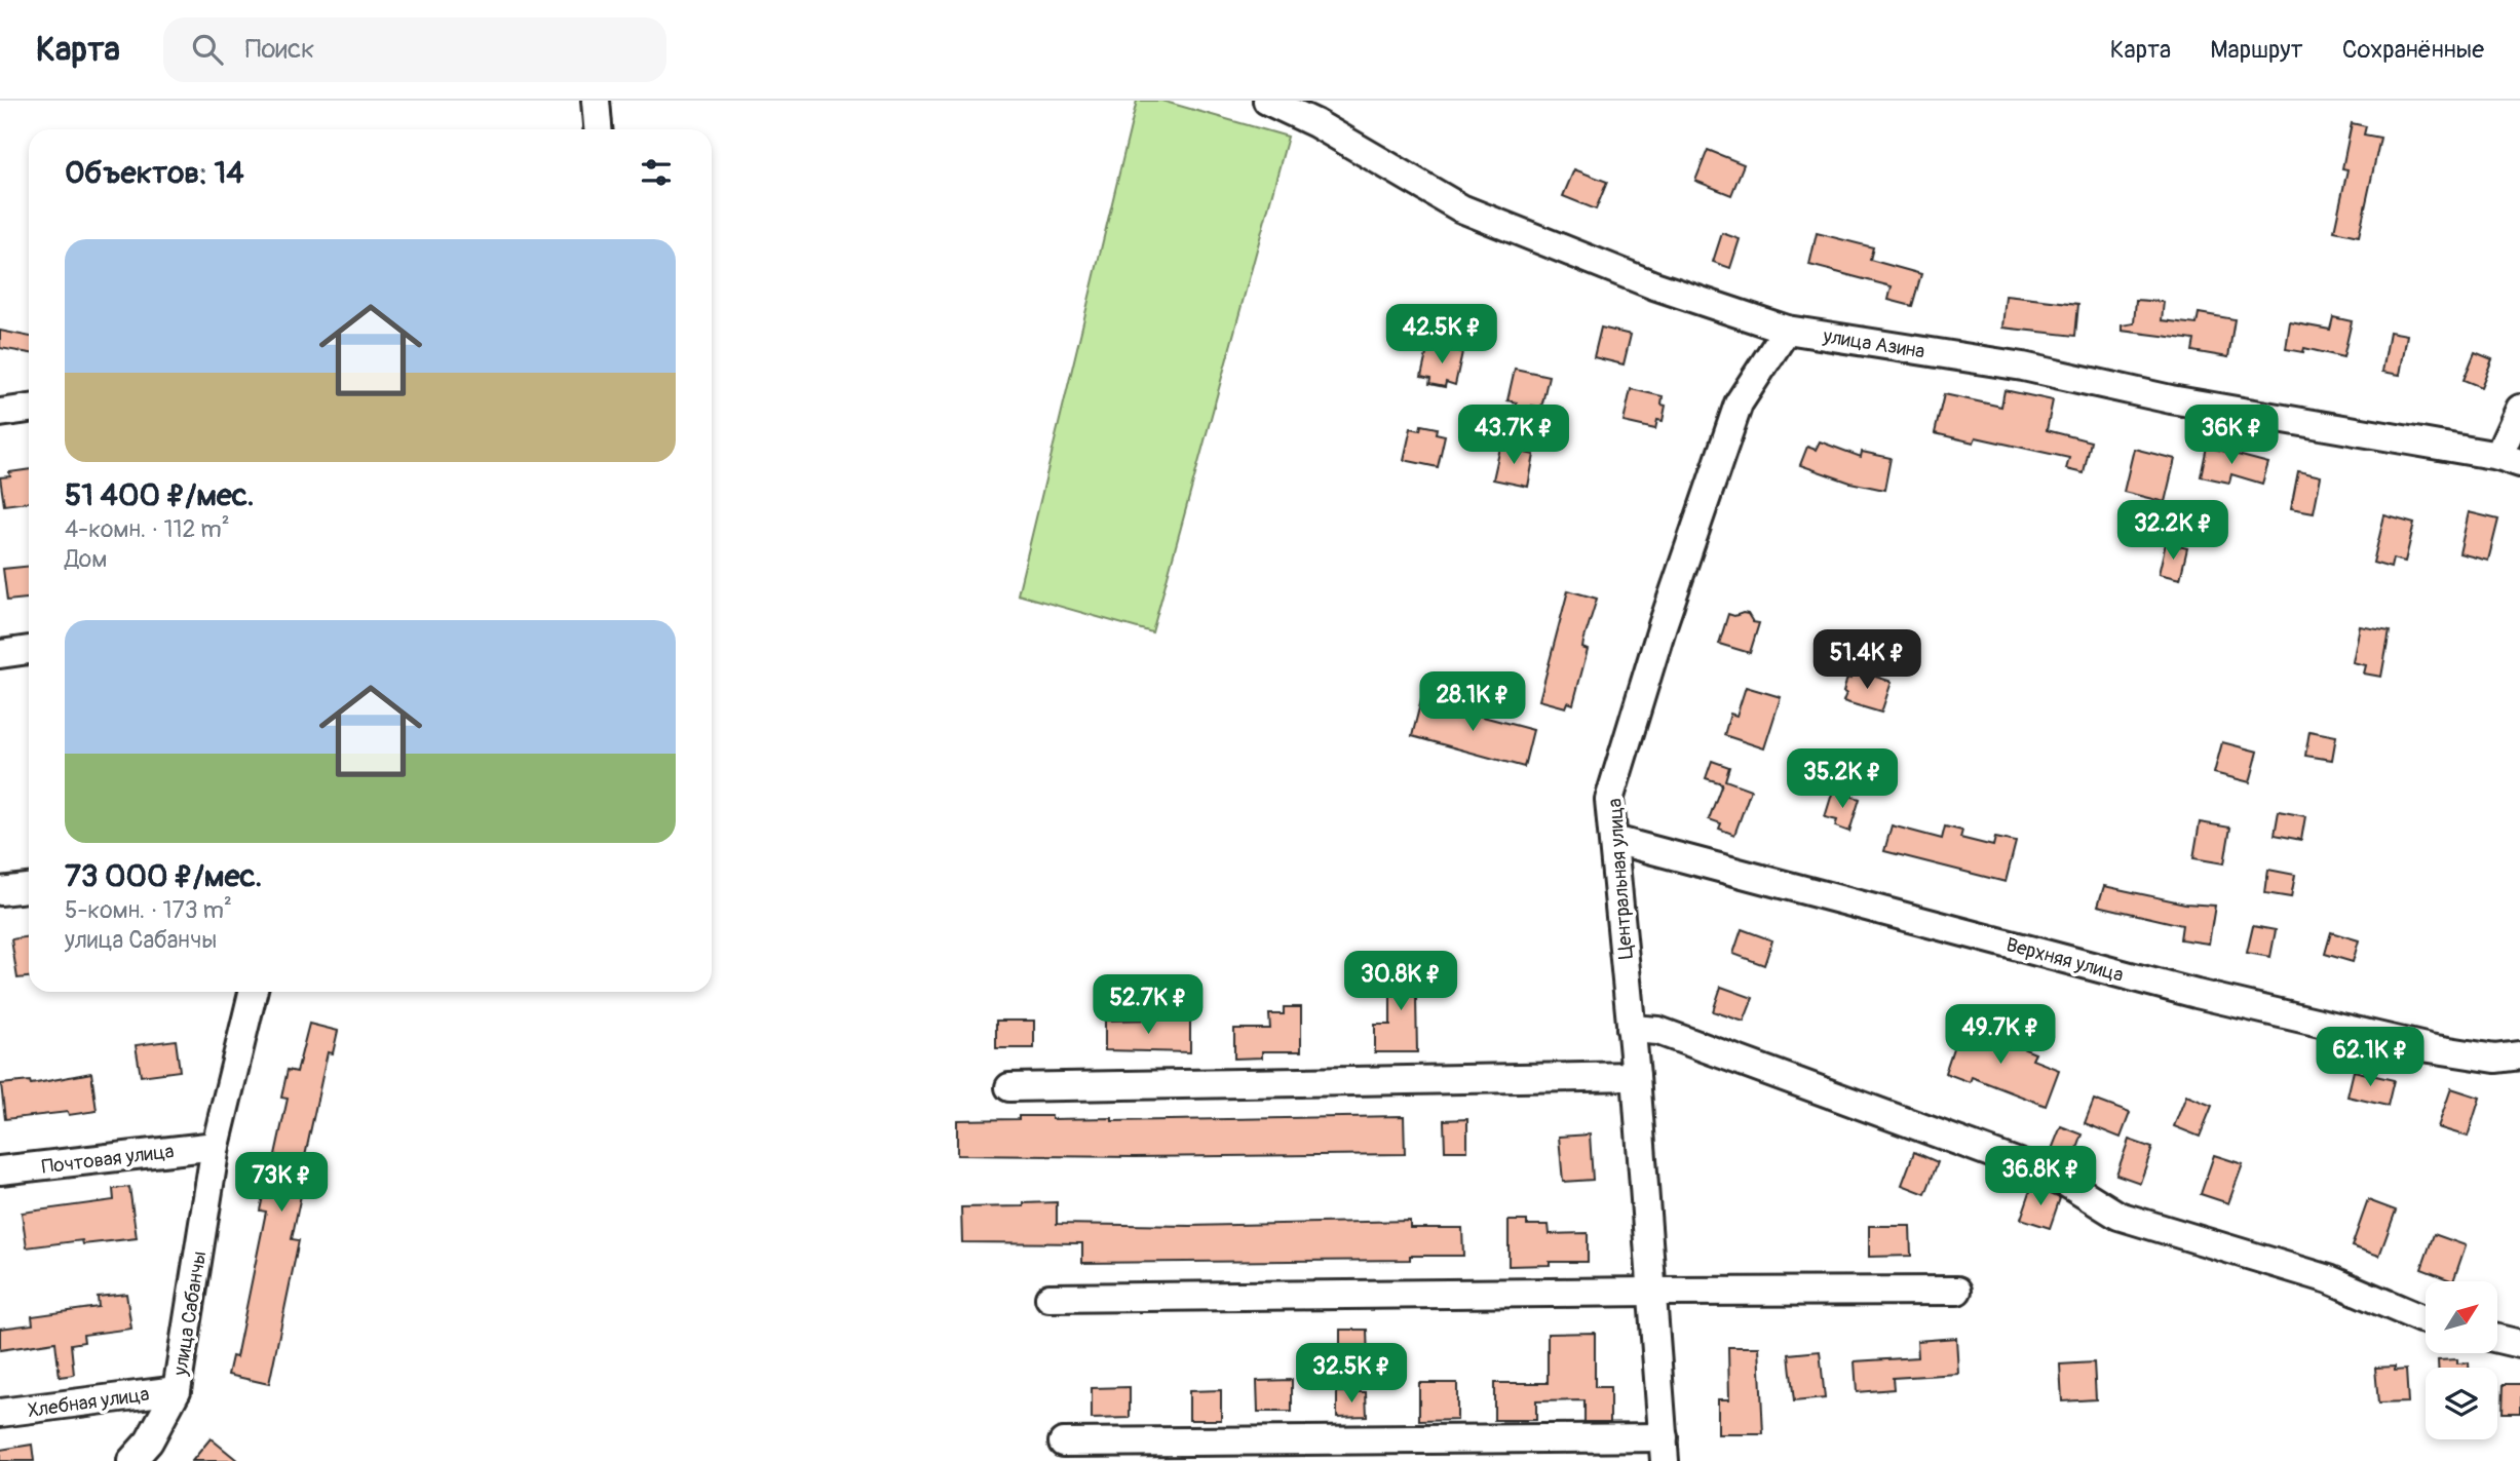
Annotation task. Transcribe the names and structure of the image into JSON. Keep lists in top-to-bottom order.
{
  "streets": {
    "street": [
      "улица Азина",
      "Центральная улица",
      "Верхняя улица",
      "Почтовая улица",
      "улица Сабанчы",
      "Хлебная улица"
    ]
  },
  "crossings": [
    ["улица Азина", "Центральная улица"],
    ["Центральная улица", "Верхняя улица"],
    ["Почтовая улица", "улица Сабанчы"],
    ["улица Сабанчы", "Хлебная улица"]
  ],
  "north": "top right",
  "page": {
    "header": "Карта",
    "search": "Поиск",
    "nav": ["Карта", "Маршрут", "Сохранённые"],
    "heading": "Объектов: 14",
    "list": [
      {
        "name": "51 400 ₽/мес.",
        "note": "4-комн. · 112 m² · Дом"
      },
      {
        "name": "73 000 ₽/мес.",
        "note": "5-комн. · 173 m² · улица Сабанчы"
      }
    ],
    "price": [
      "42.5K ₽",
      "43.7K ₽",
      "36K ₽",
      "32.2K ₽",
      "51.4K ₽",
      "28.1K ₽",
      "35.2K ₽",
      "30.8K ₽",
      "52.7K ₽",
      "49.7K ₽",
      "62.1K ₽",
      "36.8K ₽",
      "73K ₽",
      "32.5K ₽"
    ]
  }
}
